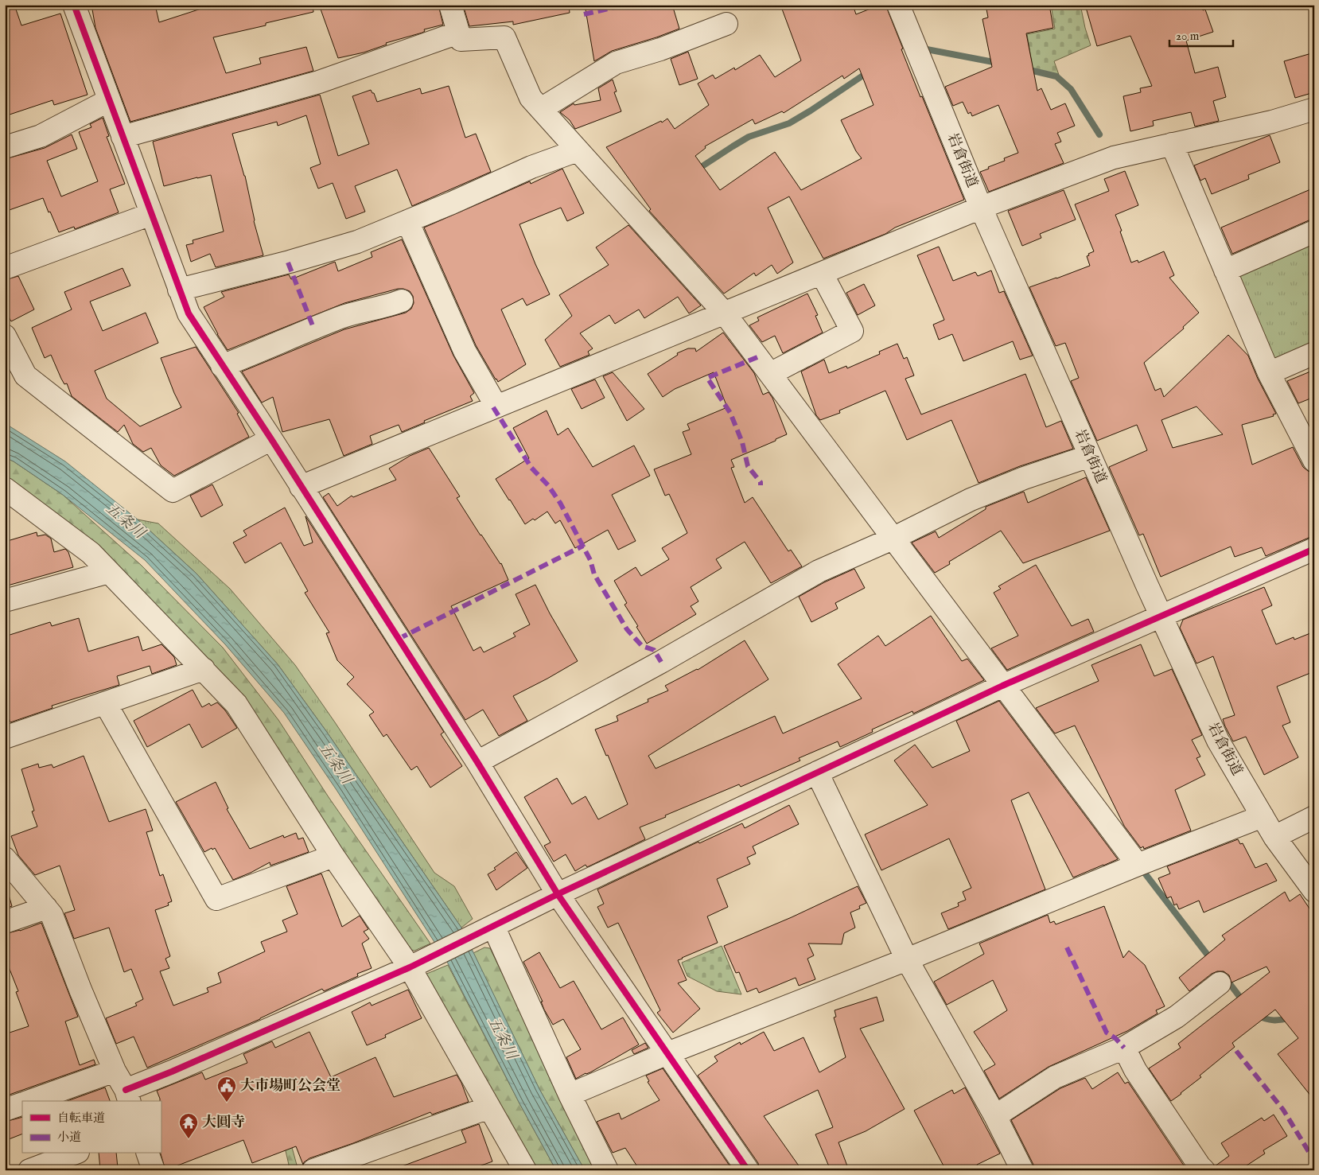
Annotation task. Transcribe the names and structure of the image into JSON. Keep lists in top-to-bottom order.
{
  "streets": {
    "street": ["岩倉街道"]
  },
  "water": ["五条川"],
  "places": {
    "public building": ["大市場町公会堂"],
    "temple": ["大圓寺"]
  },
  "legend": ["自転車道", "小道"],
  "scale_bar": "20 m"
}
